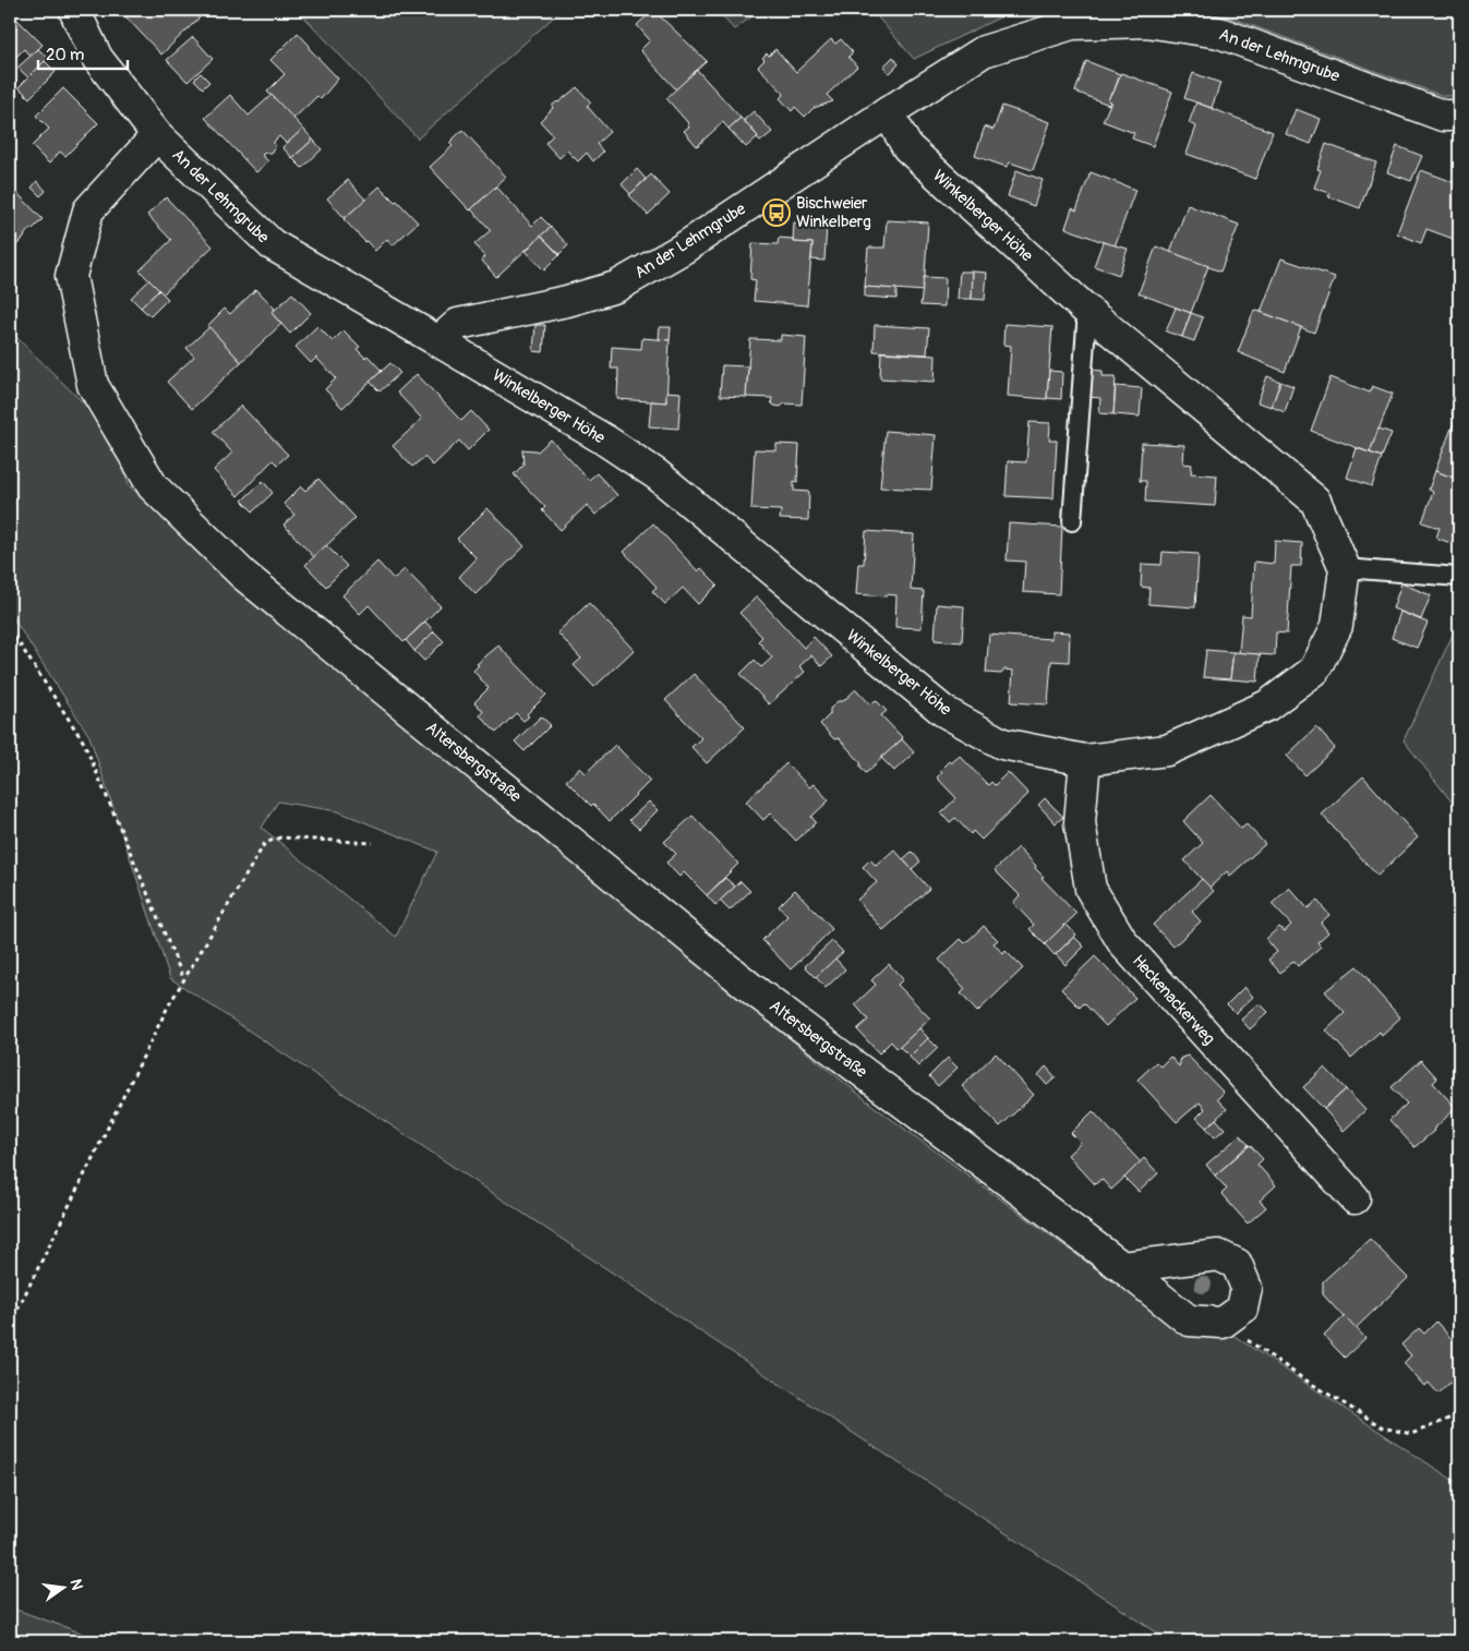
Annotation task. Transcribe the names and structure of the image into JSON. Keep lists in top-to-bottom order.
{
  "streets": {
    "street": [
      "An der Lehmgrube",
      "Winkelberger Höhe",
      "Altersbergstraße",
      "Heckenackerweg"
    ]
  },
  "crossings": [
    ["An der Lehmgrube", "Winkelberger Höhe"],
    ["An der Lehmgrube", "Altersbergstraße"],
    ["Winkelberger Höhe", "Heckenackerweg"]
  ],
  "places": {
    "bus stop": ["Bischweier Winkelberg"]
  },
  "scale_bar": "20 m",
  "north": "right"
}
